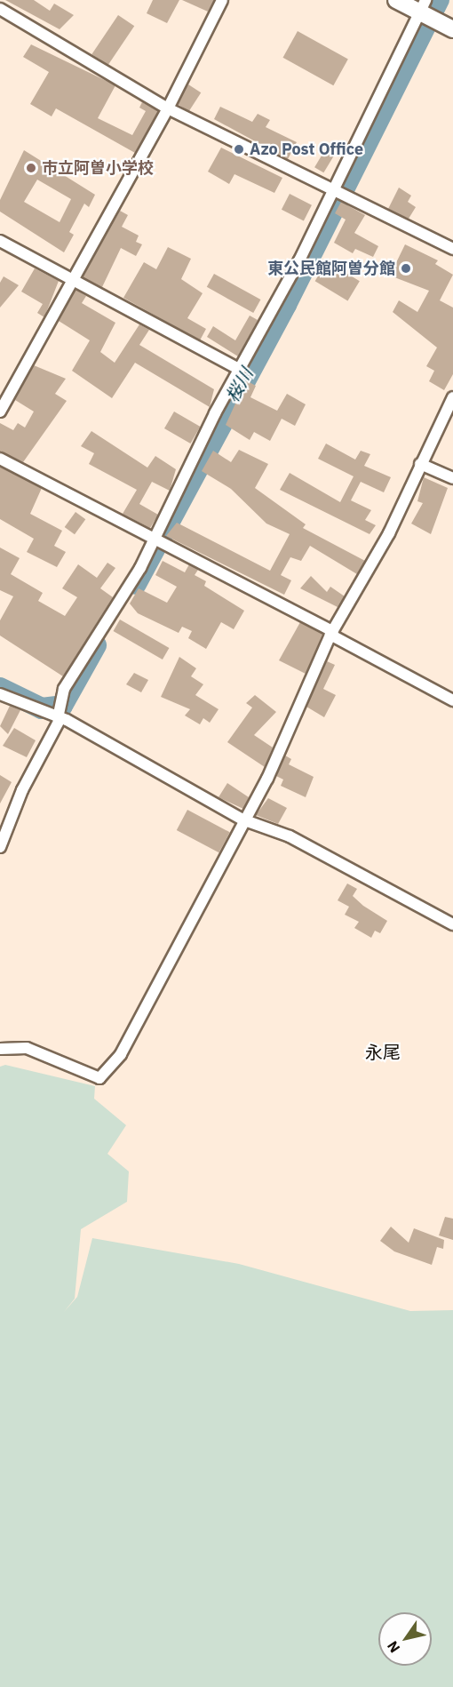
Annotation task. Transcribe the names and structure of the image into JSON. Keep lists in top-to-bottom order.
{
  "districts": ["永尾"],
  "water": ["桜川"],
  "places": ["Azo Post Office", "市立阿曽小学校", "東公民館阿曽分館"],
  "north": "bottom left"
}
